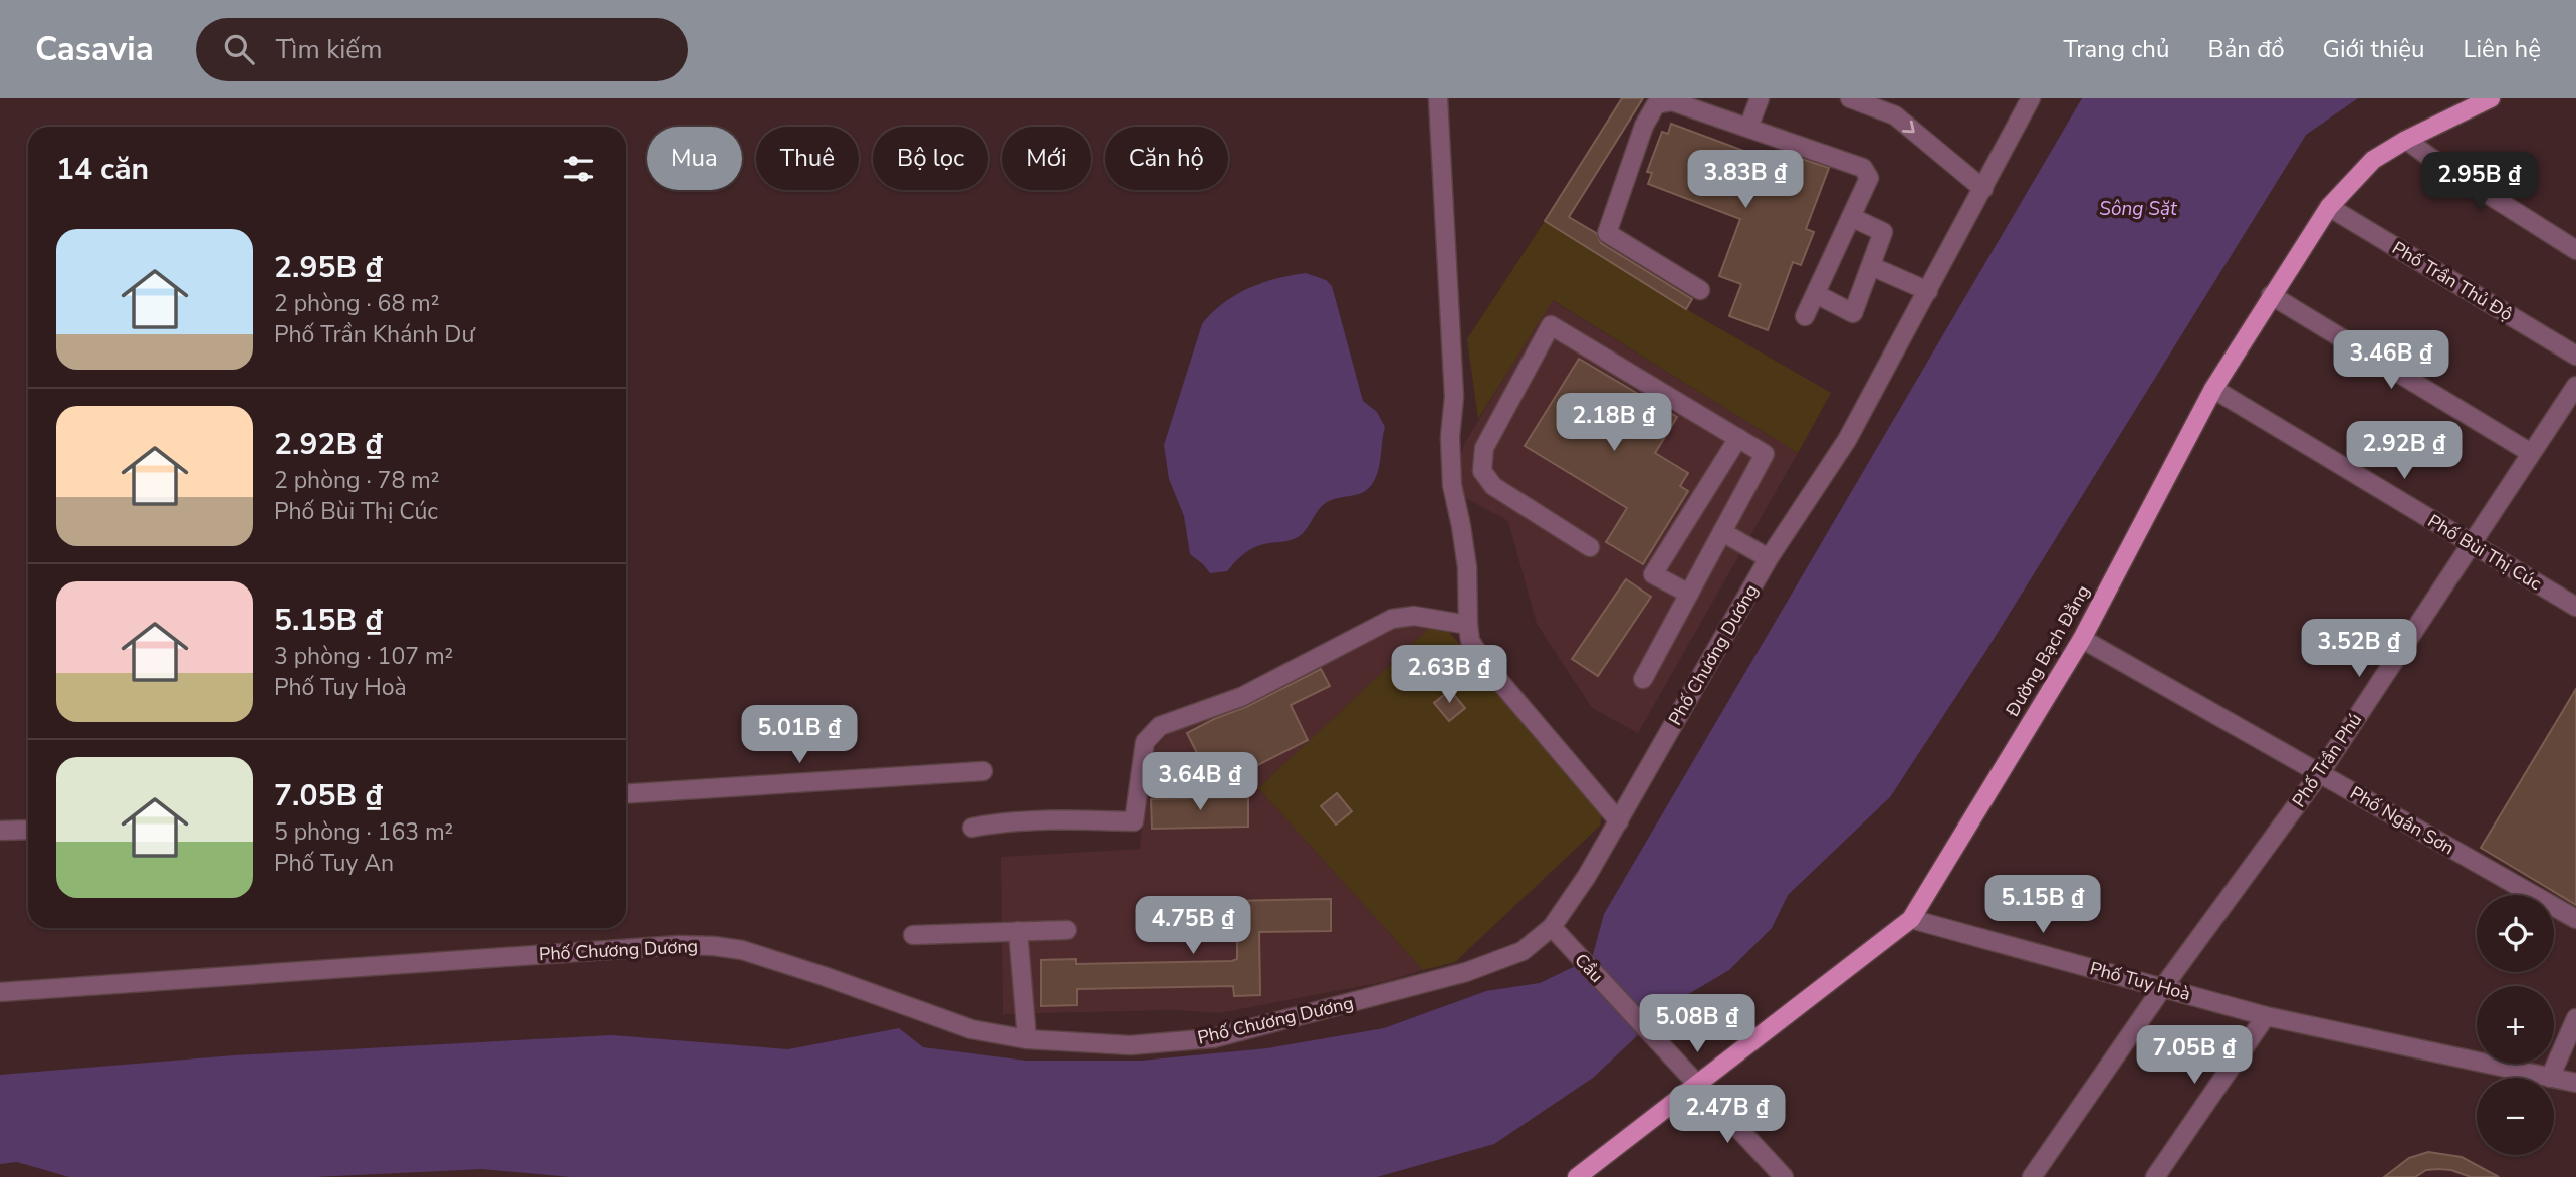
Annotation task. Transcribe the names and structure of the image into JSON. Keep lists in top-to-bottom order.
{
  "streets": {
    "main road": ["Đường Bạch Đằng"],
    "street": [
      "Phố Trần Thủ Độ",
      "Phố Bùi Thị Cúc",
      "Phố Chương Dương",
      "Phố Trần Phú",
      "Phố Ngân Sơn",
      "Cầu",
      "Phố Tuy Hoà"
    ]
  },
  "crossings": [
    ["Phố Trần Thủ Độ", "Đường Bạch Đằng"],
    ["Phố Bùi Thị Cúc", "Đường Bạch Đằng"],
    ["Phố Bùi Thị Cúc", "Phố Trần Phú"],
    ["Đường Bạch Đằng", "Phố Ngân Sơn"],
    ["Đường Bạch Đằng", "Cầu"],
    ["Đường Bạch Đằng", "Phố Tuy Hoà"],
    ["Phố Chương Dương", "Cầu"],
    ["Phố Trần Phú", "Phố Ngân Sơn"],
    ["Phố Trần Phú", "Phố Tuy Hoà"]
  ],
  "water": ["Sông Sặt"],
  "page": {
    "header": "Casavia",
    "search": "Tìm kiếm",
    "nav": [
      "Trang chủ",
      "Bản đồ",
      "Giới thiệu",
      "Liên hệ"
    ],
    "chip": [
      "Mua",
      "Thuê",
      "Bộ lọc",
      "Mới",
      "Căn hộ"
    ],
    "heading": "14 căn",
    "price": [
      "3.83B ₫",
      "2.95B ₫",
      "3.46B ₫",
      "2.18B ₫",
      "2.92B ₫",
      "3.52B ₫",
      "2.63B ₫",
      "5.01B ₫",
      "3.64B ₫",
      "5.15B ₫",
      "4.75B ₫",
      "5.08B ₫",
      "7.05B ₫",
      "2.47B ₫"
    ],
    "list": [
      {
        "name": "2.95B ₫",
        "note": "2 phòng · 68 m² · Phố Trần Khánh Dư"
      },
      {
        "name": "2.92B ₫",
        "note": "2 phòng · 78 m² · Phố Bùi Thị Cúc"
      },
      {
        "name": "5.15B ₫",
        "note": "3 phòng · 107 m² · Phố Tuy Hoà"
      },
      {
        "name": "7.05B ₫",
        "note": "5 phòng · 163 m² · Phố Tuy An"
      }
    ],
    "map_buttons": ["+", "−"]
  }
}
